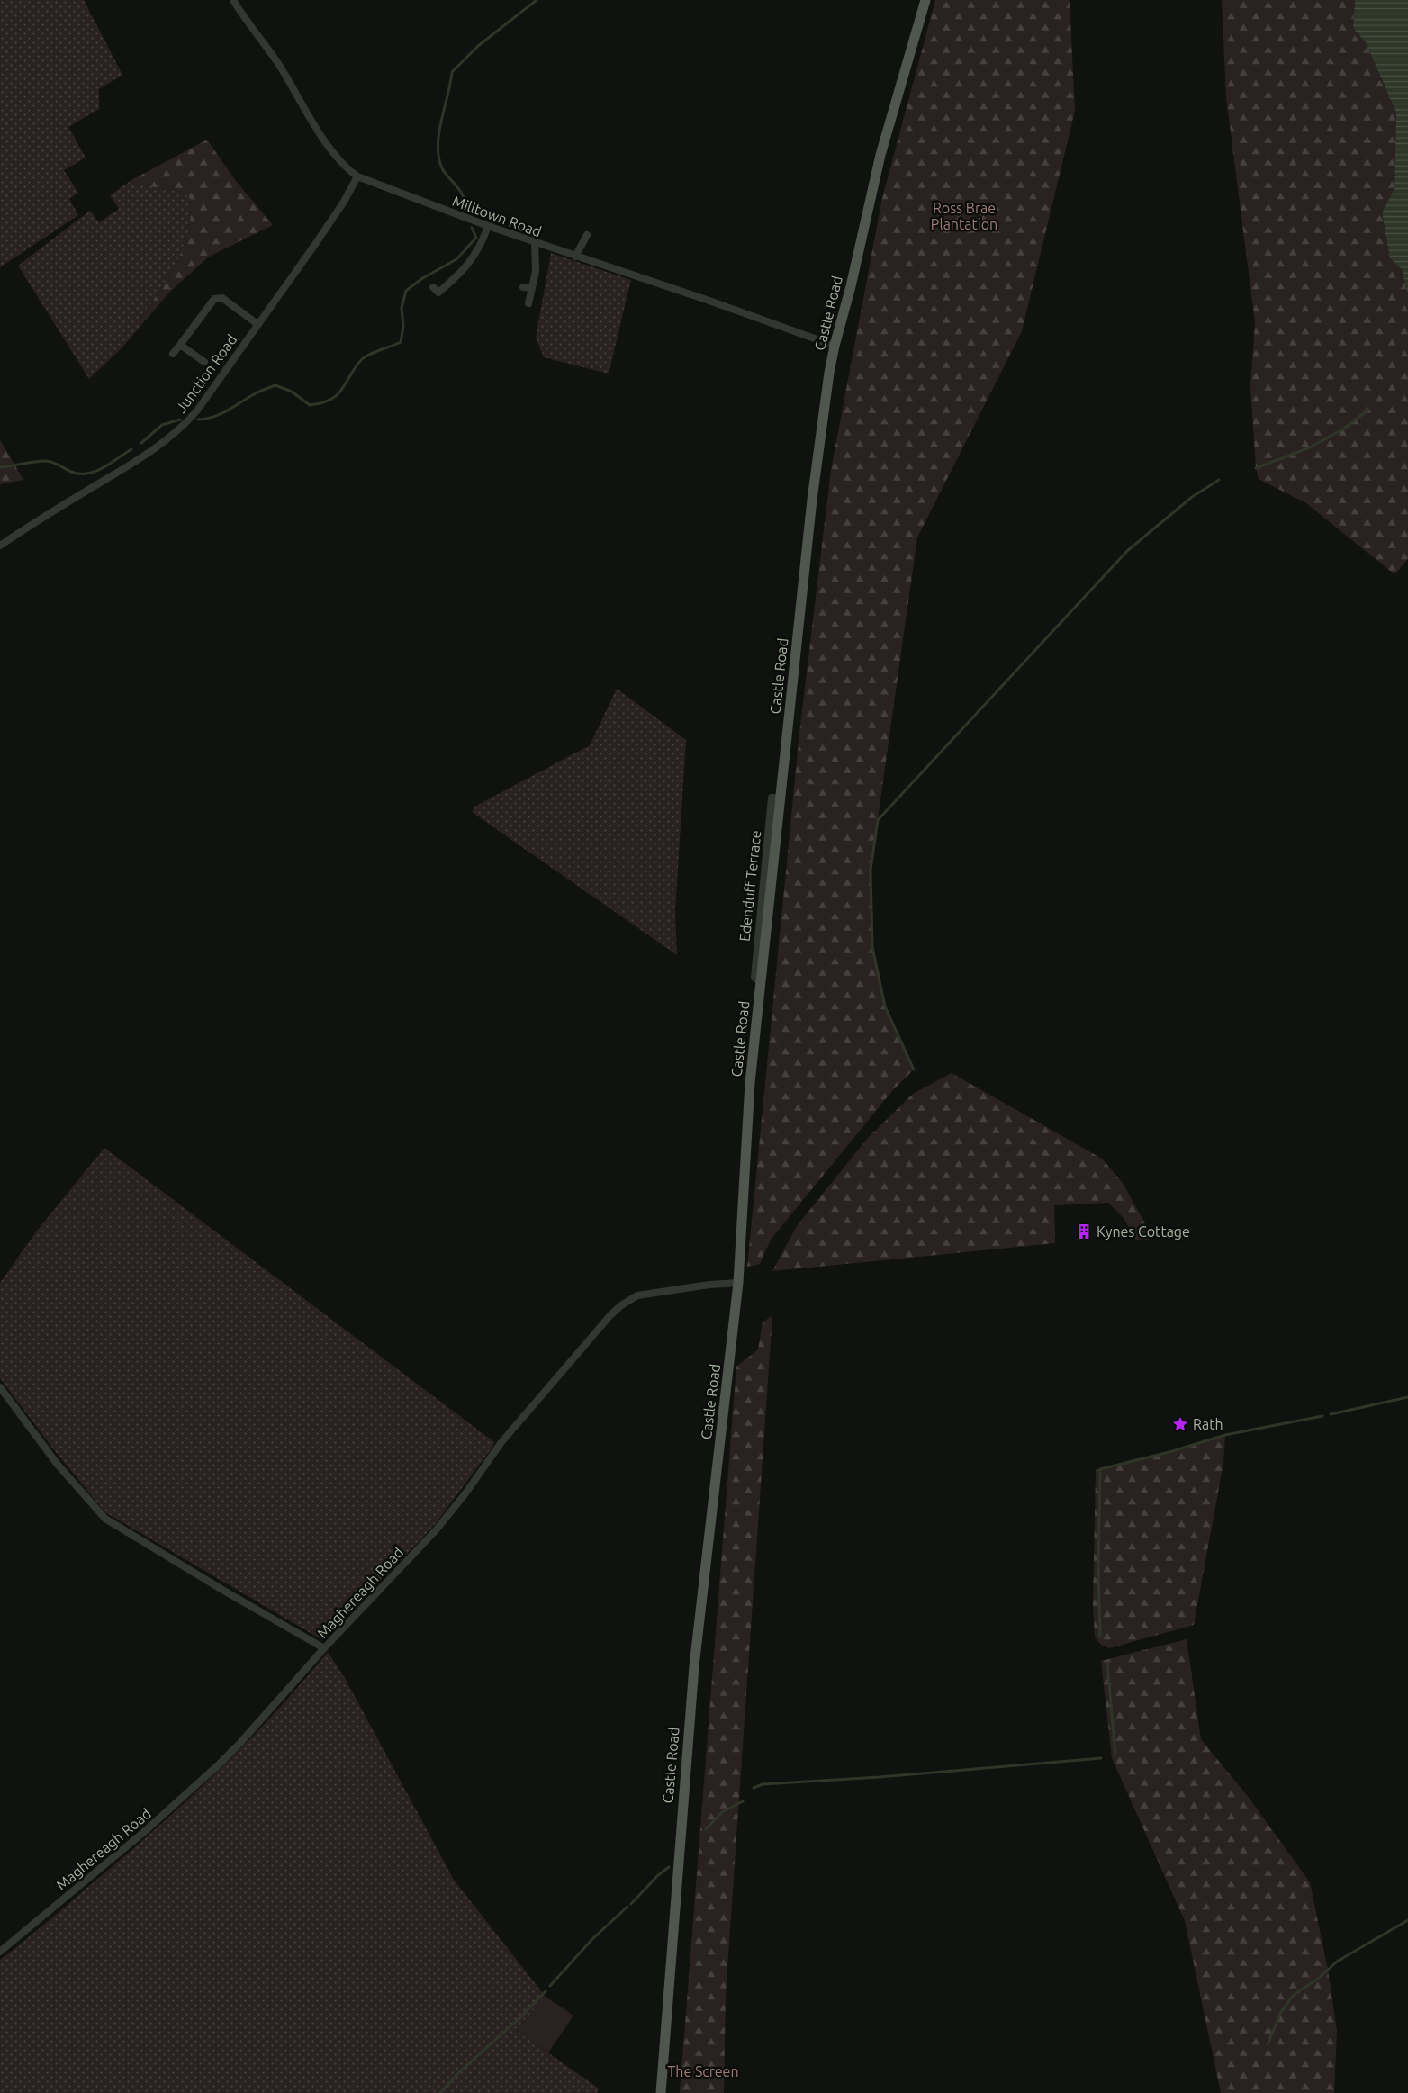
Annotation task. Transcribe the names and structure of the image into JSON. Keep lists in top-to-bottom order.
{
  "streets": {
    "main road": ["Castle Road"],
    "street": ["Milltown Road", "Junction Road", "Maghereagh Road"]
  },
  "crossings": [
    ["Milltown Road", "Castle Road"],
    ["Milltown Road", "Junction Road"],
    ["Castle Road", "Maghereagh Road"]
  ],
  "parks": ["Ross Brae Plantation", "The Screen"],
  "places": {
    "building": ["Kynes Cottage"],
    "place": ["Rath"]
  }
}
